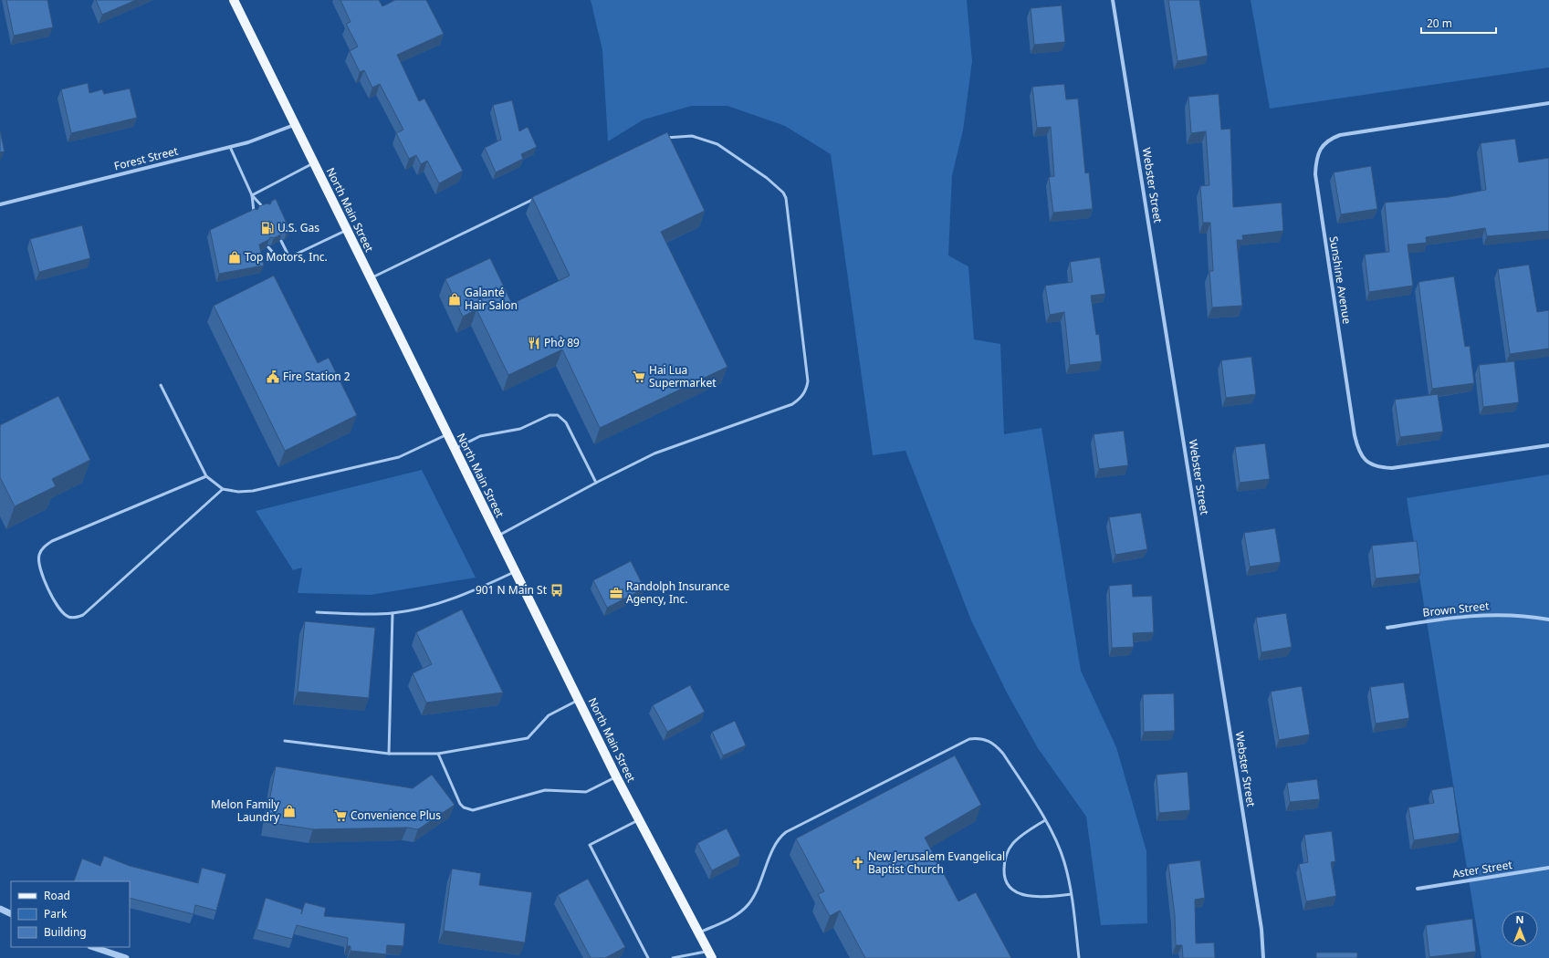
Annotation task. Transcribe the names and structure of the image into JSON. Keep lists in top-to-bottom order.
{
  "streets": {
    "main road": ["North Main Street"],
    "street": [
      "Forest Street",
      "Webster Street",
      "Sunshine Avenue",
      "Brown Street",
      "Aster Street"
    ]
  },
  "crossings": [
    ["Forest Street", "North Main Street"]
  ],
  "places": {
    "fuel station": ["U.S. Gas"],
    "shop": ["Top Motors, Inc.", "Galanté Hair Salon", "Melon Family Laundry"],
    "restaurant": ["Phở 89"],
    "public building": ["Fire Station 2"],
    "supermarket": ["Hai Lua Supermarket", "Convenience Plus"],
    "bus stop": ["901 N Main St"],
    "office": ["Randolph Insurance Agency, Inc."],
    "church": ["New Jerusalem Evangelical Baptist Church"]
  },
  "legend": ["Road", "Park", "Building"],
  "scale_bar": "20 m",
  "north": "top"
}
